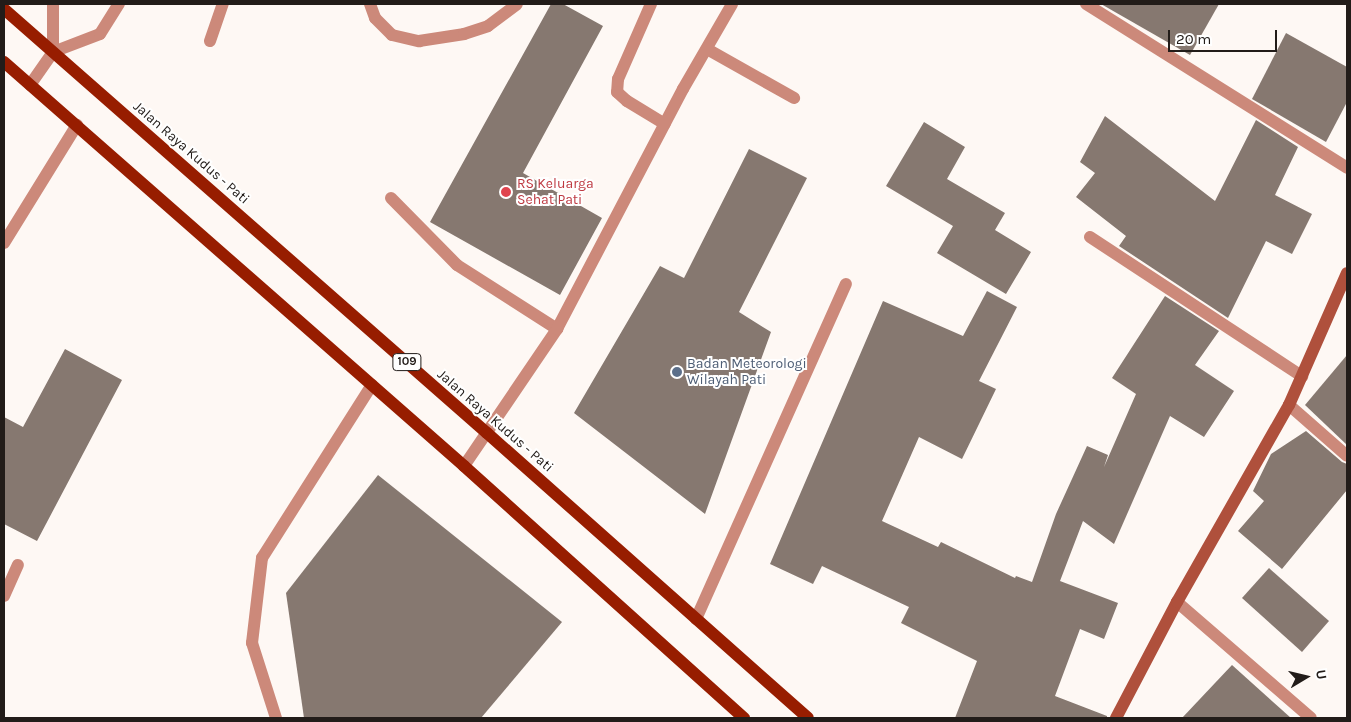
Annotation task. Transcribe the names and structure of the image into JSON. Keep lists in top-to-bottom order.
{
  "streets": {
    "main road": ["Jalan Raya Kudus - Pati", "109"]
  },
  "places": ["RS Keluarga Sehat Pati", "Badan Meteorologi Wilayah Pati"],
  "scale_bar": "20 m",
  "north": "right"
}
